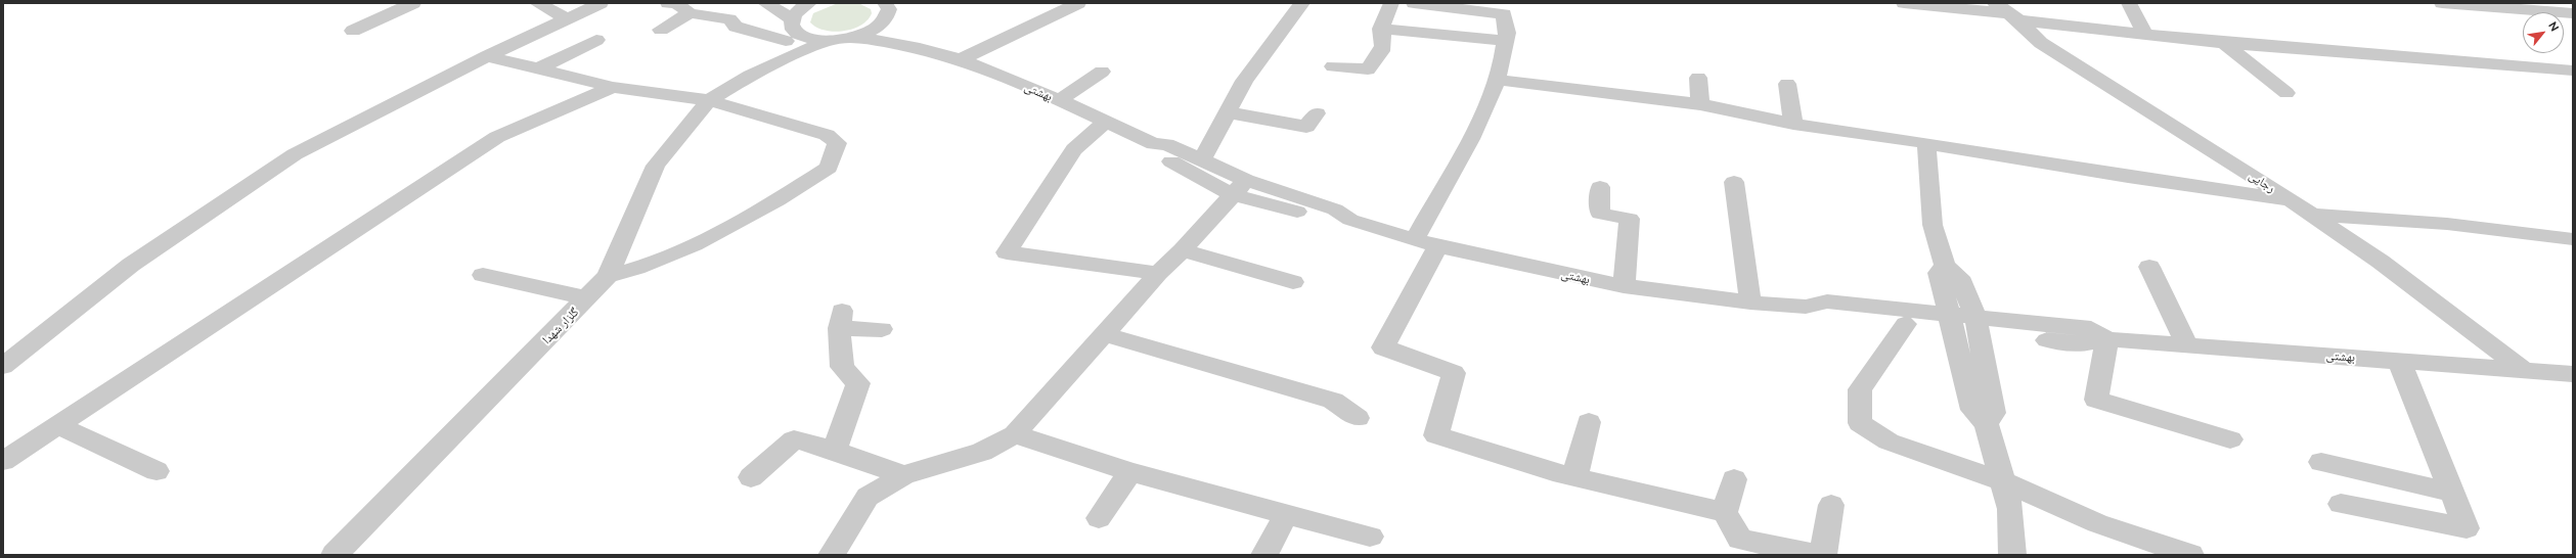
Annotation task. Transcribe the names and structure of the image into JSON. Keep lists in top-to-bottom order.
{
  "streets": {
    "street": ["بهشتی", "رجایی", "گلزار شهدا"]
  },
  "crossings": [
    ["بهشتی", "رجایی"]
  ],
  "north": "top right"
}
